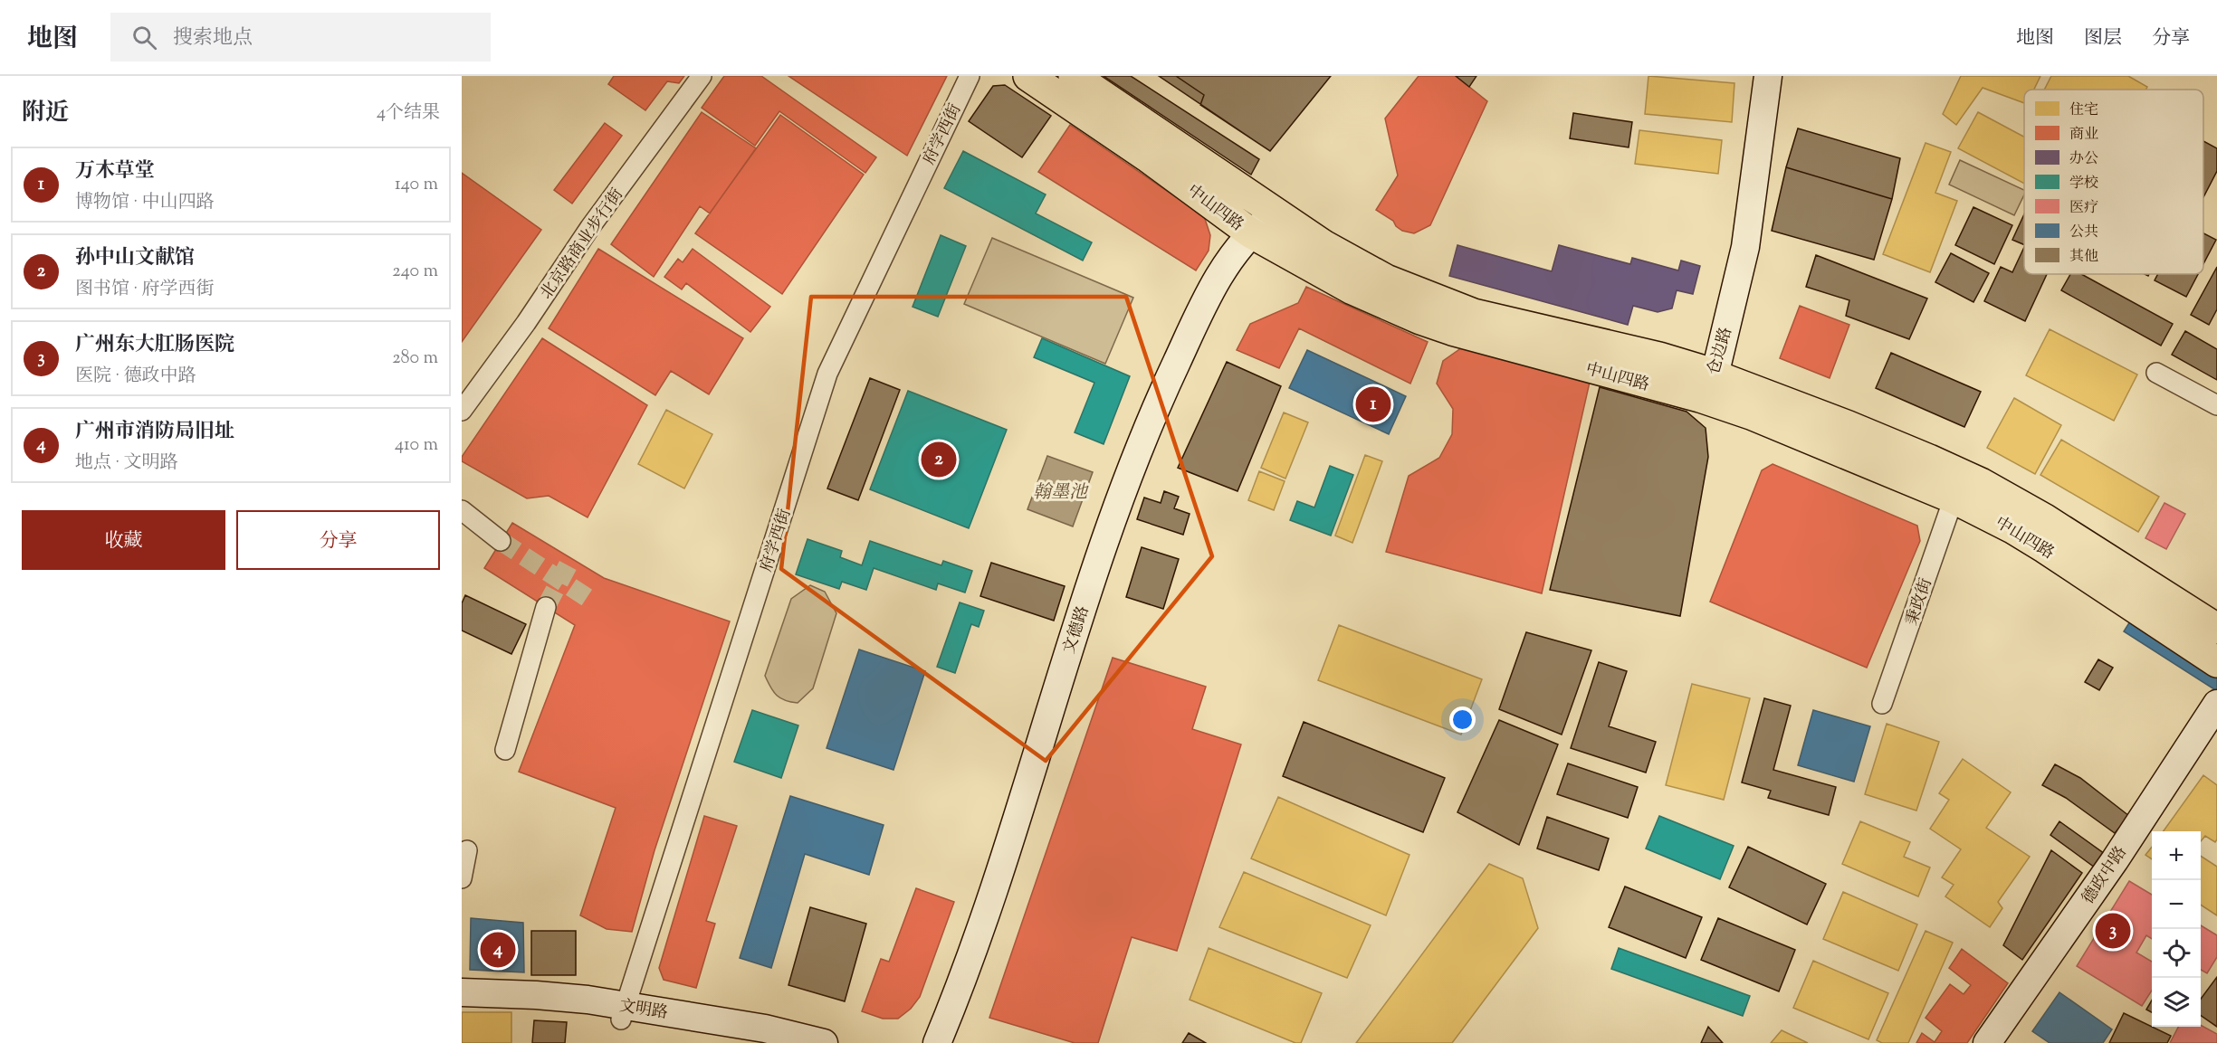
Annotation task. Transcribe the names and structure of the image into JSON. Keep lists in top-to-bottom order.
{
  "streets": {
    "main road": [
      "中山四路",
      "仓边路",
      "文德路",
      "德政中路",
      "文明路"
    ],
    "street": ["府学西街", "北京路商业步行街", "秉政街"]
  },
  "crossings": [
    ["府学西街", "文明路"],
    ["中山四路", "仓边路"],
    ["中山四路", "秉政街"],
    ["中山四路", "文德路"]
  ],
  "water": ["翰墨池"],
  "legend": [
    "住宅",
    "商业",
    "办公",
    "学校",
    "医疗",
    "公共",
    "其他"
  ],
  "page": {
    "header": "地图",
    "search": "搜索地点",
    "nav": ["地图", "图层", "分享"],
    "heading": ["附近", "4个结果"],
    "list": [
      {
        "mark": "1",
        "name": "万木草堂",
        "note": "博物馆 · 中山四路",
        "value": "140 m"
      },
      {
        "mark": "2",
        "name": "孙中山文献馆",
        "note": "图书馆 · 府学西街",
        "value": "240 m"
      },
      {
        "mark": "3",
        "name": "广州东大肛肠医院",
        "note": "医院 · 德政中路",
        "value": "280 m"
      },
      {
        "mark": "4",
        "name": "广州市消防局旧址",
        "note": "地点 · 文明路",
        "value": "410 m"
      }
    ],
    "pins": [
      "1",
      "2",
      "3",
      "4"
    ],
    "buttons": ["收藏", "分享"],
    "map_buttons": ["+", "−"]
  }
}
